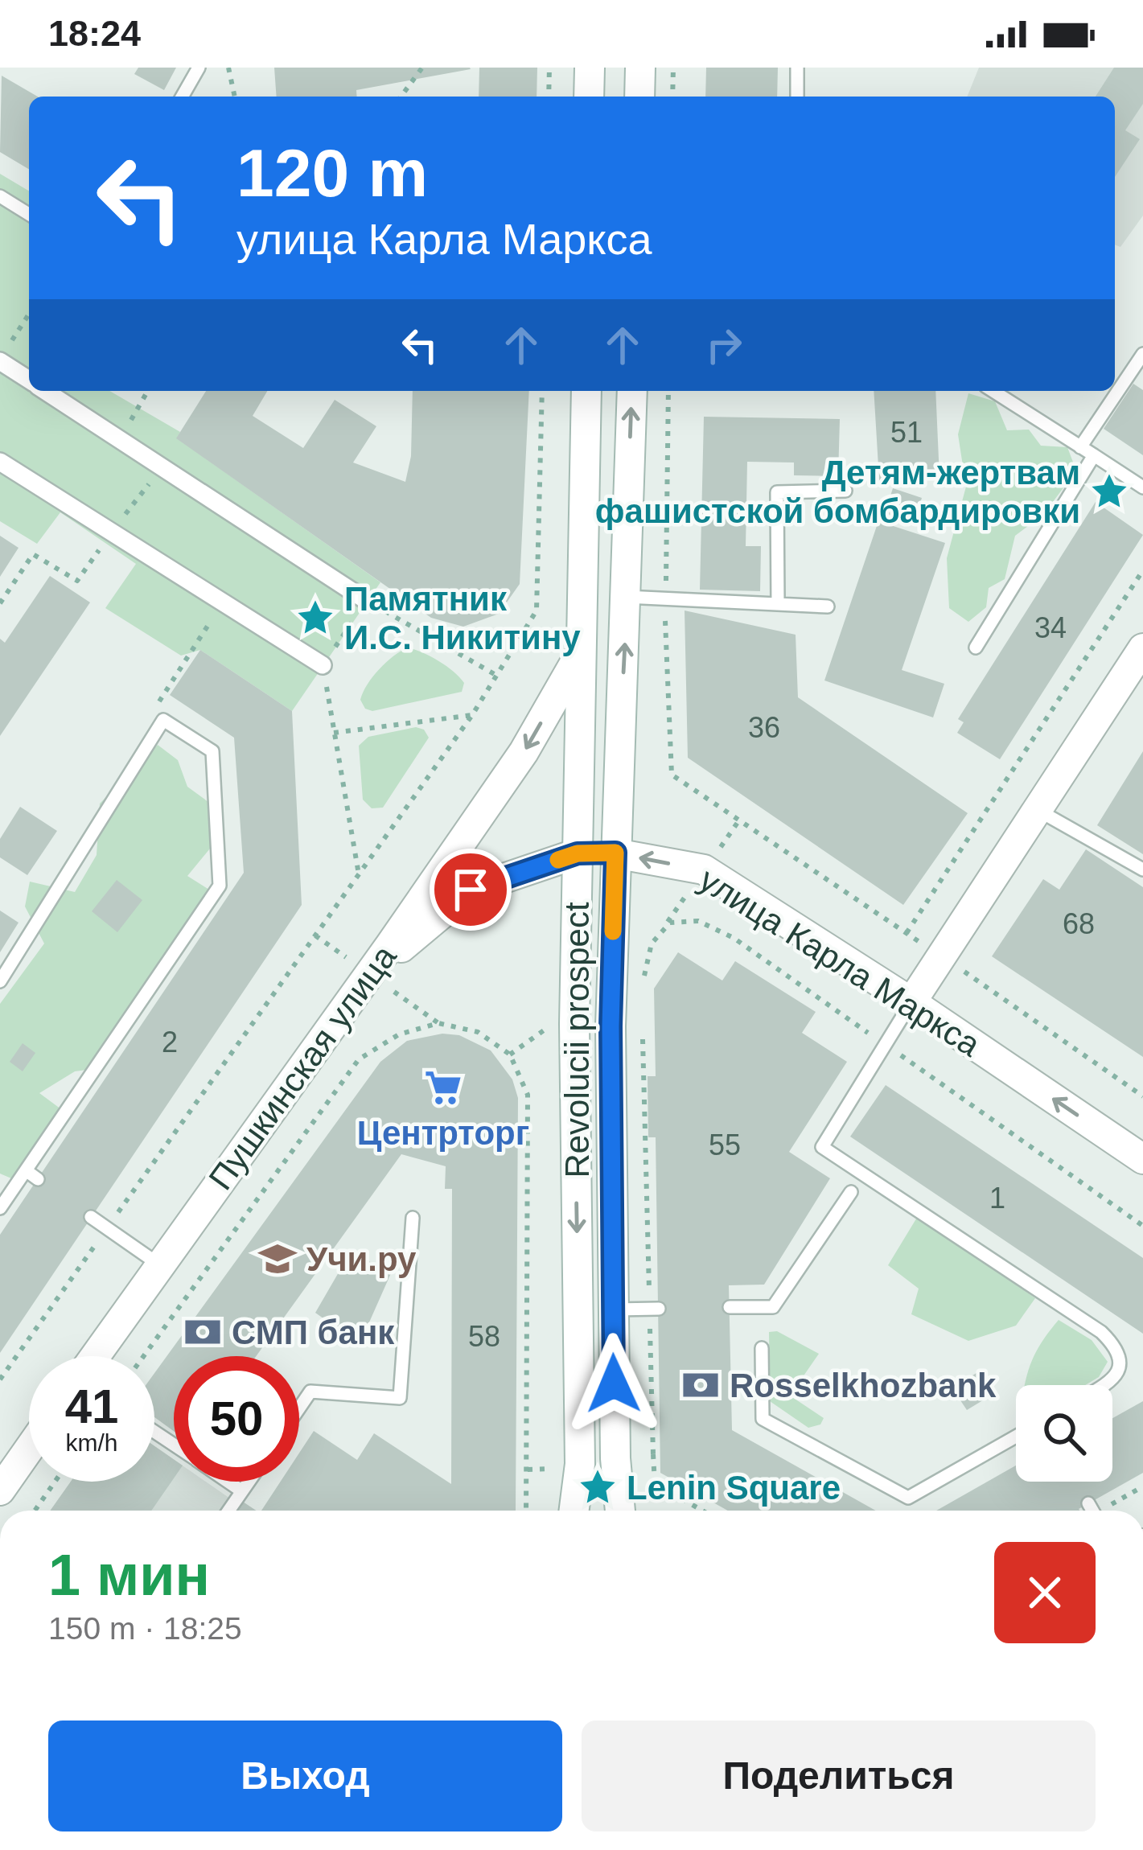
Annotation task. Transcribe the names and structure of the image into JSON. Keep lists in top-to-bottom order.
{
  "streets": {
    "main road": ["улица Карла Маркса", "Revolucii prospect", "Пушкинская улица"]
  },
  "crossings": [
    ["улица Карла Маркса", "Revolucii prospect"],
    ["улица Карла Маркса", "Пушкинская улица"],
    ["Revolucii prospect", "Пушкинская улица"]
  ],
  "one_way": ["улица Карла Маркса", "Пушкинская улица"],
  "places": {
    "place": ["Детям-жертвам фашистской бомбардировки", "Памятник И.С. Никитину", "Lenin Square"],
    "supermarket": ["Центрторг"],
    "school or university": ["Учи.ру"],
    "bank": ["СМП банк", "Rosselkhozbank"]
  },
  "house_numbers": [
    "51",
    "34",
    "36",
    "68",
    "2",
    "55",
    "1",
    "58"
  ],
  "page": {
    "status": "18:24",
    "turn": ["120 m", "улица Карла Маркса"],
    "speed": "41 km/h",
    "limit": "50",
    "heading": ["1 мин", "150 m · 18:25"],
    "buttons": ["Выход", "Поделиться"]
  }
}
